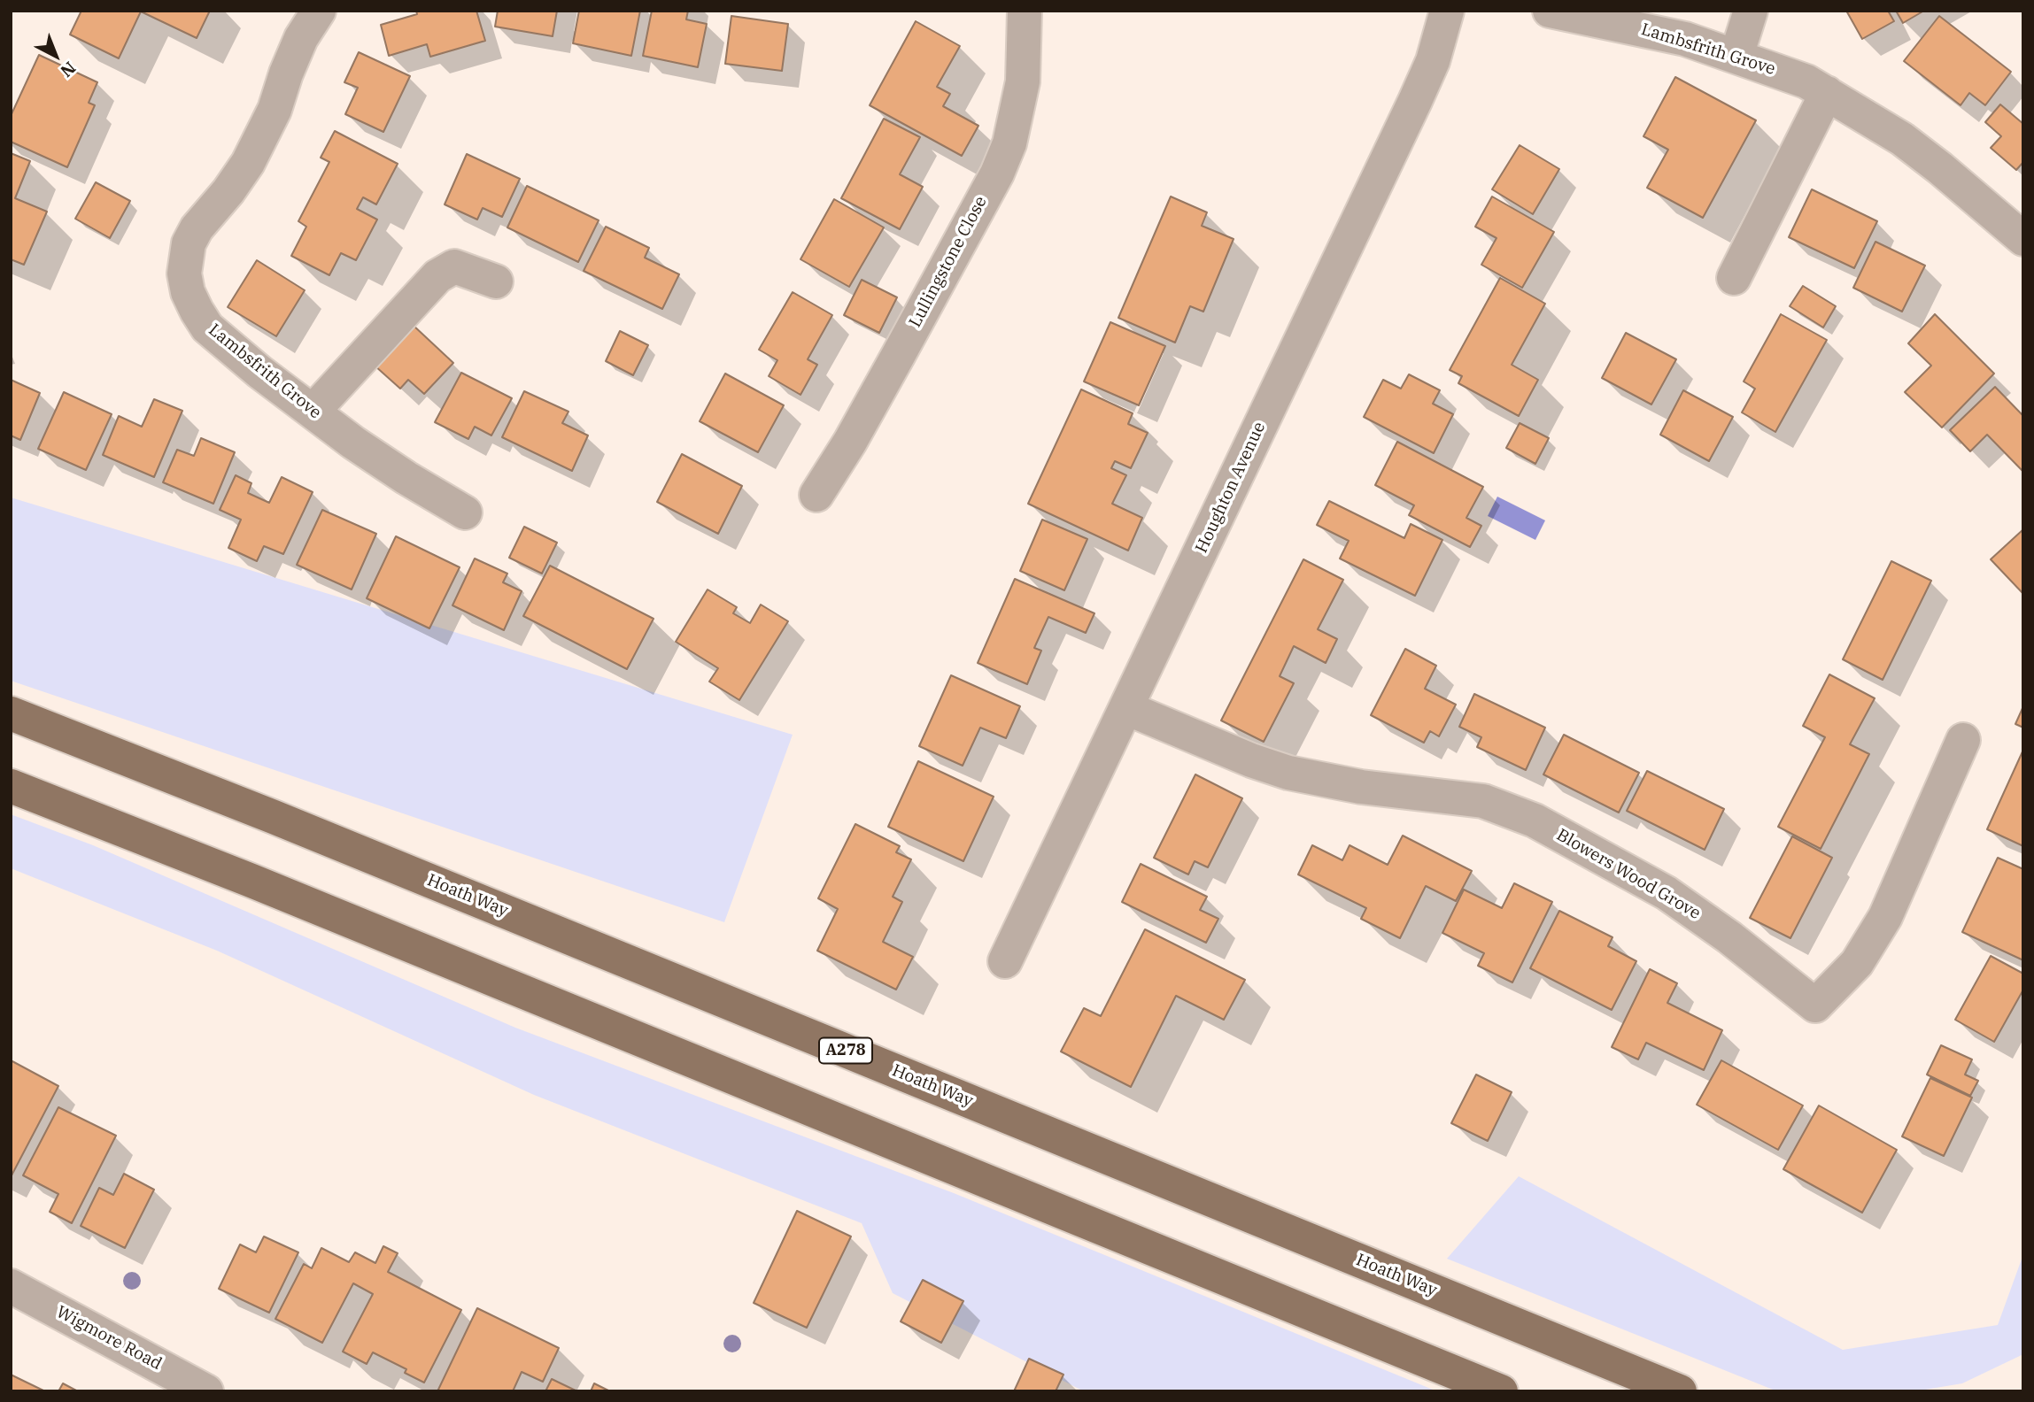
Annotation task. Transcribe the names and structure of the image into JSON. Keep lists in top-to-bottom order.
{
  "streets": {
    "main road": ["Hoath Way", "A278"],
    "street": [
      "Lambsfrith Grove",
      "Lullingstone Close",
      "Houghton Avenue",
      "Blowers Wood Grove",
      "Wigmore Road"
    ]
  },
  "crossings": [
    ["Houghton Avenue", "Blowers Wood Grove"]
  ],
  "north": "bottom right"
}
